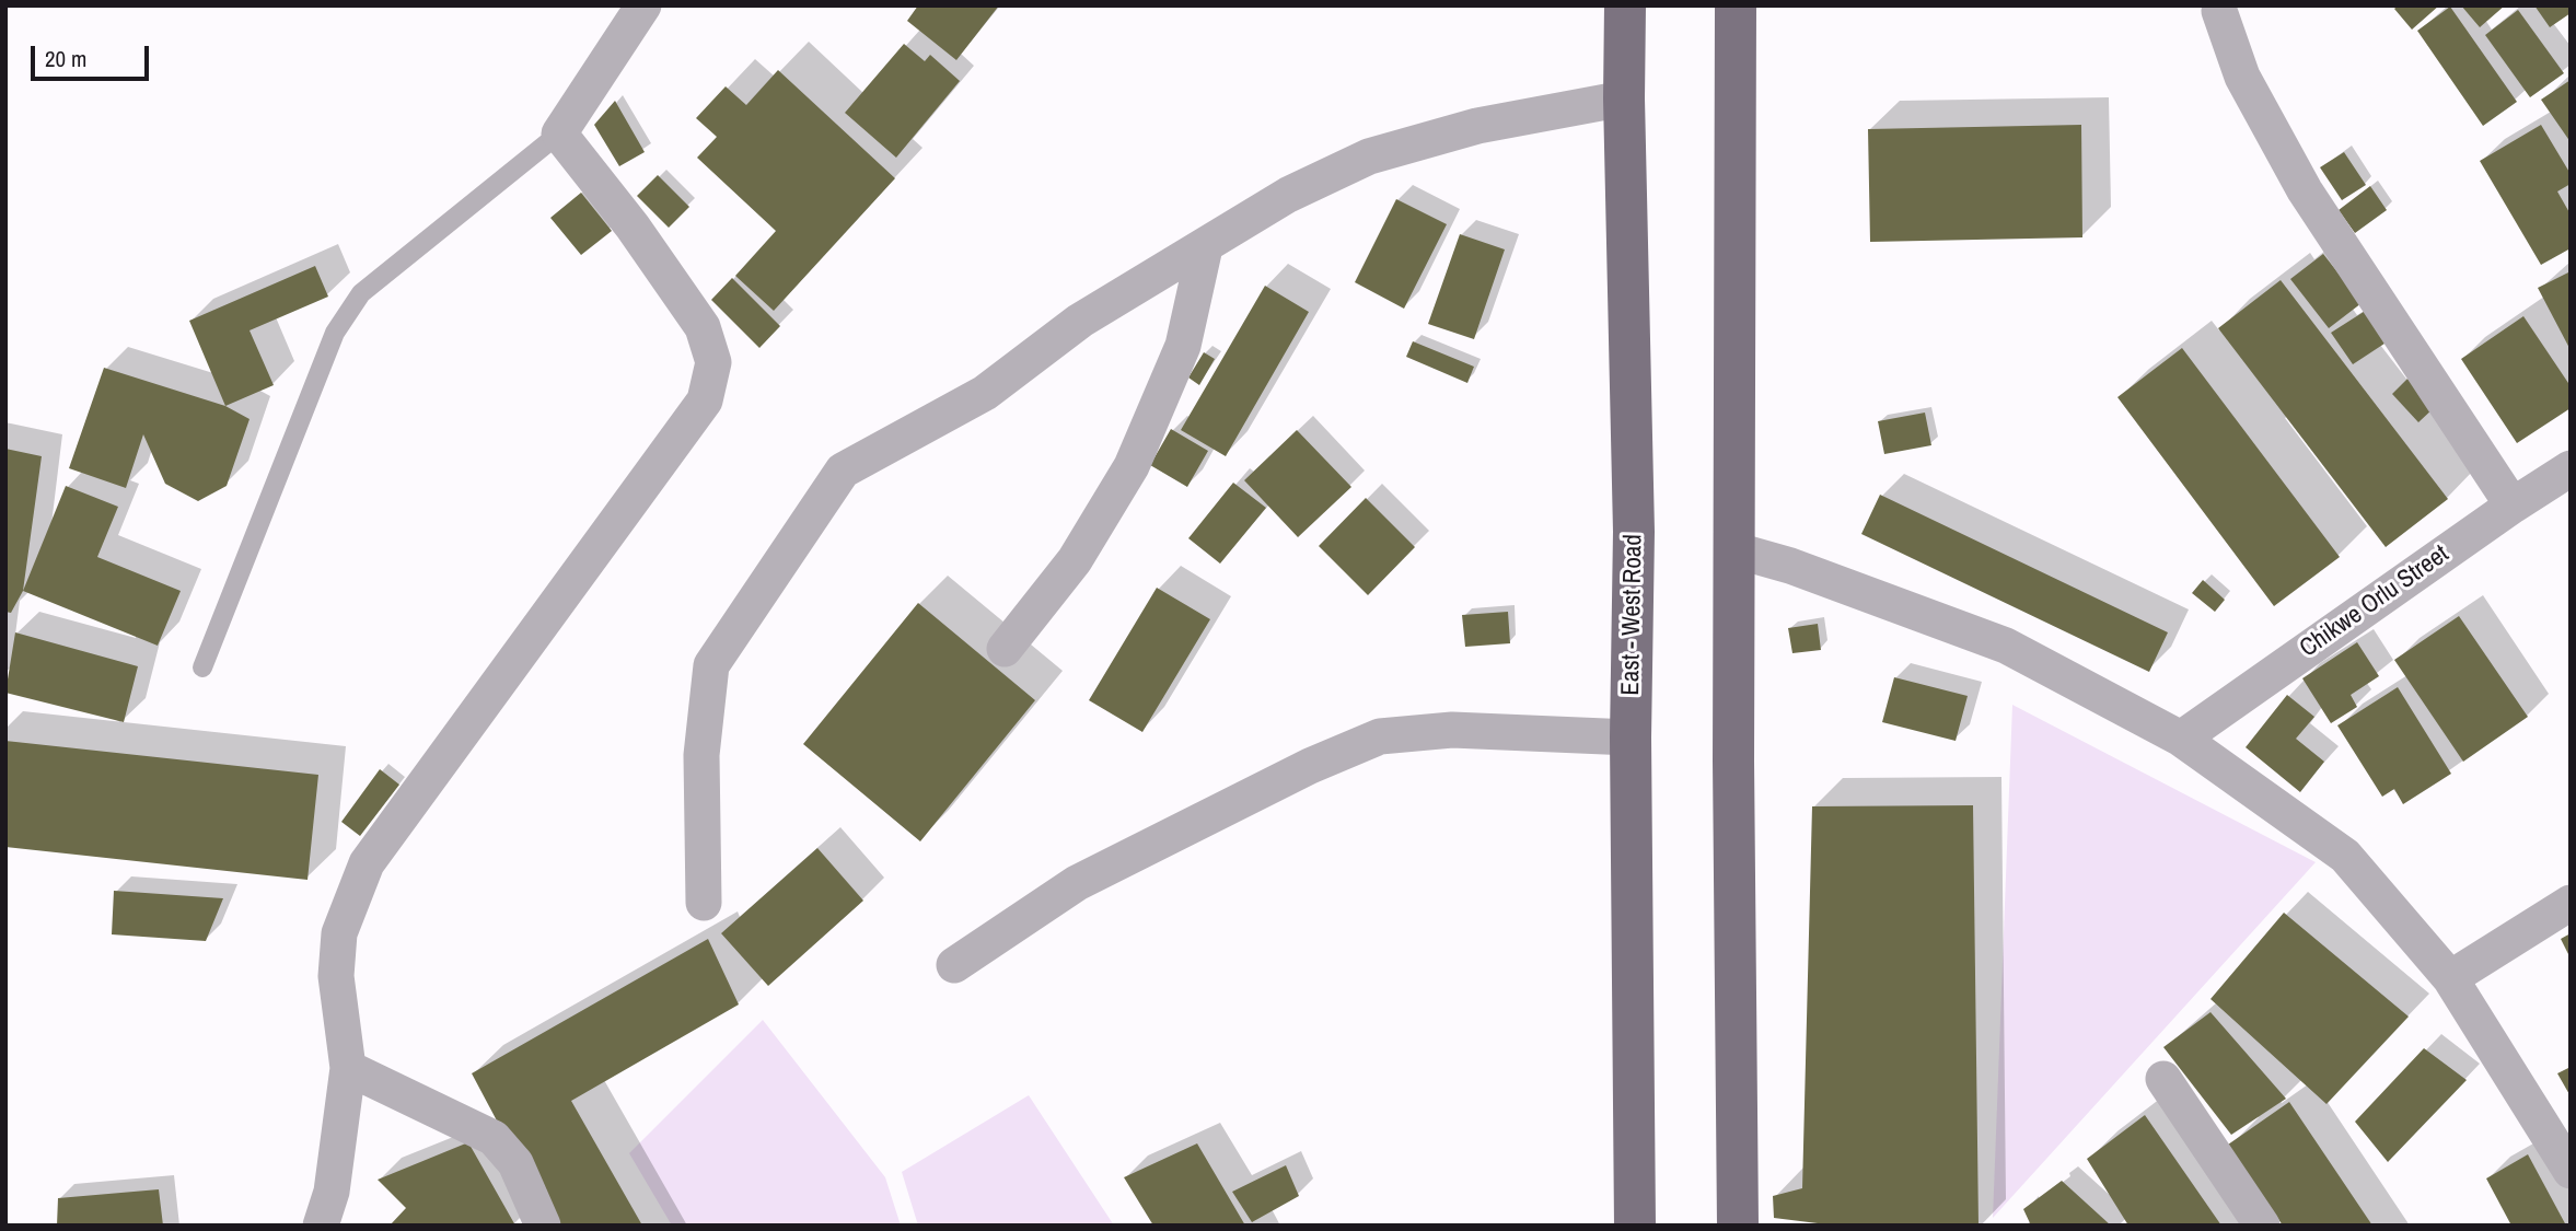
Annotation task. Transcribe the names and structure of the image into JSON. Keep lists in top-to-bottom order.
{
  "streets": {
    "main road": ["East - West Road"],
    "street": ["Chikwe Orlu Street"]
  },
  "scale_bar": "20 m"
}
